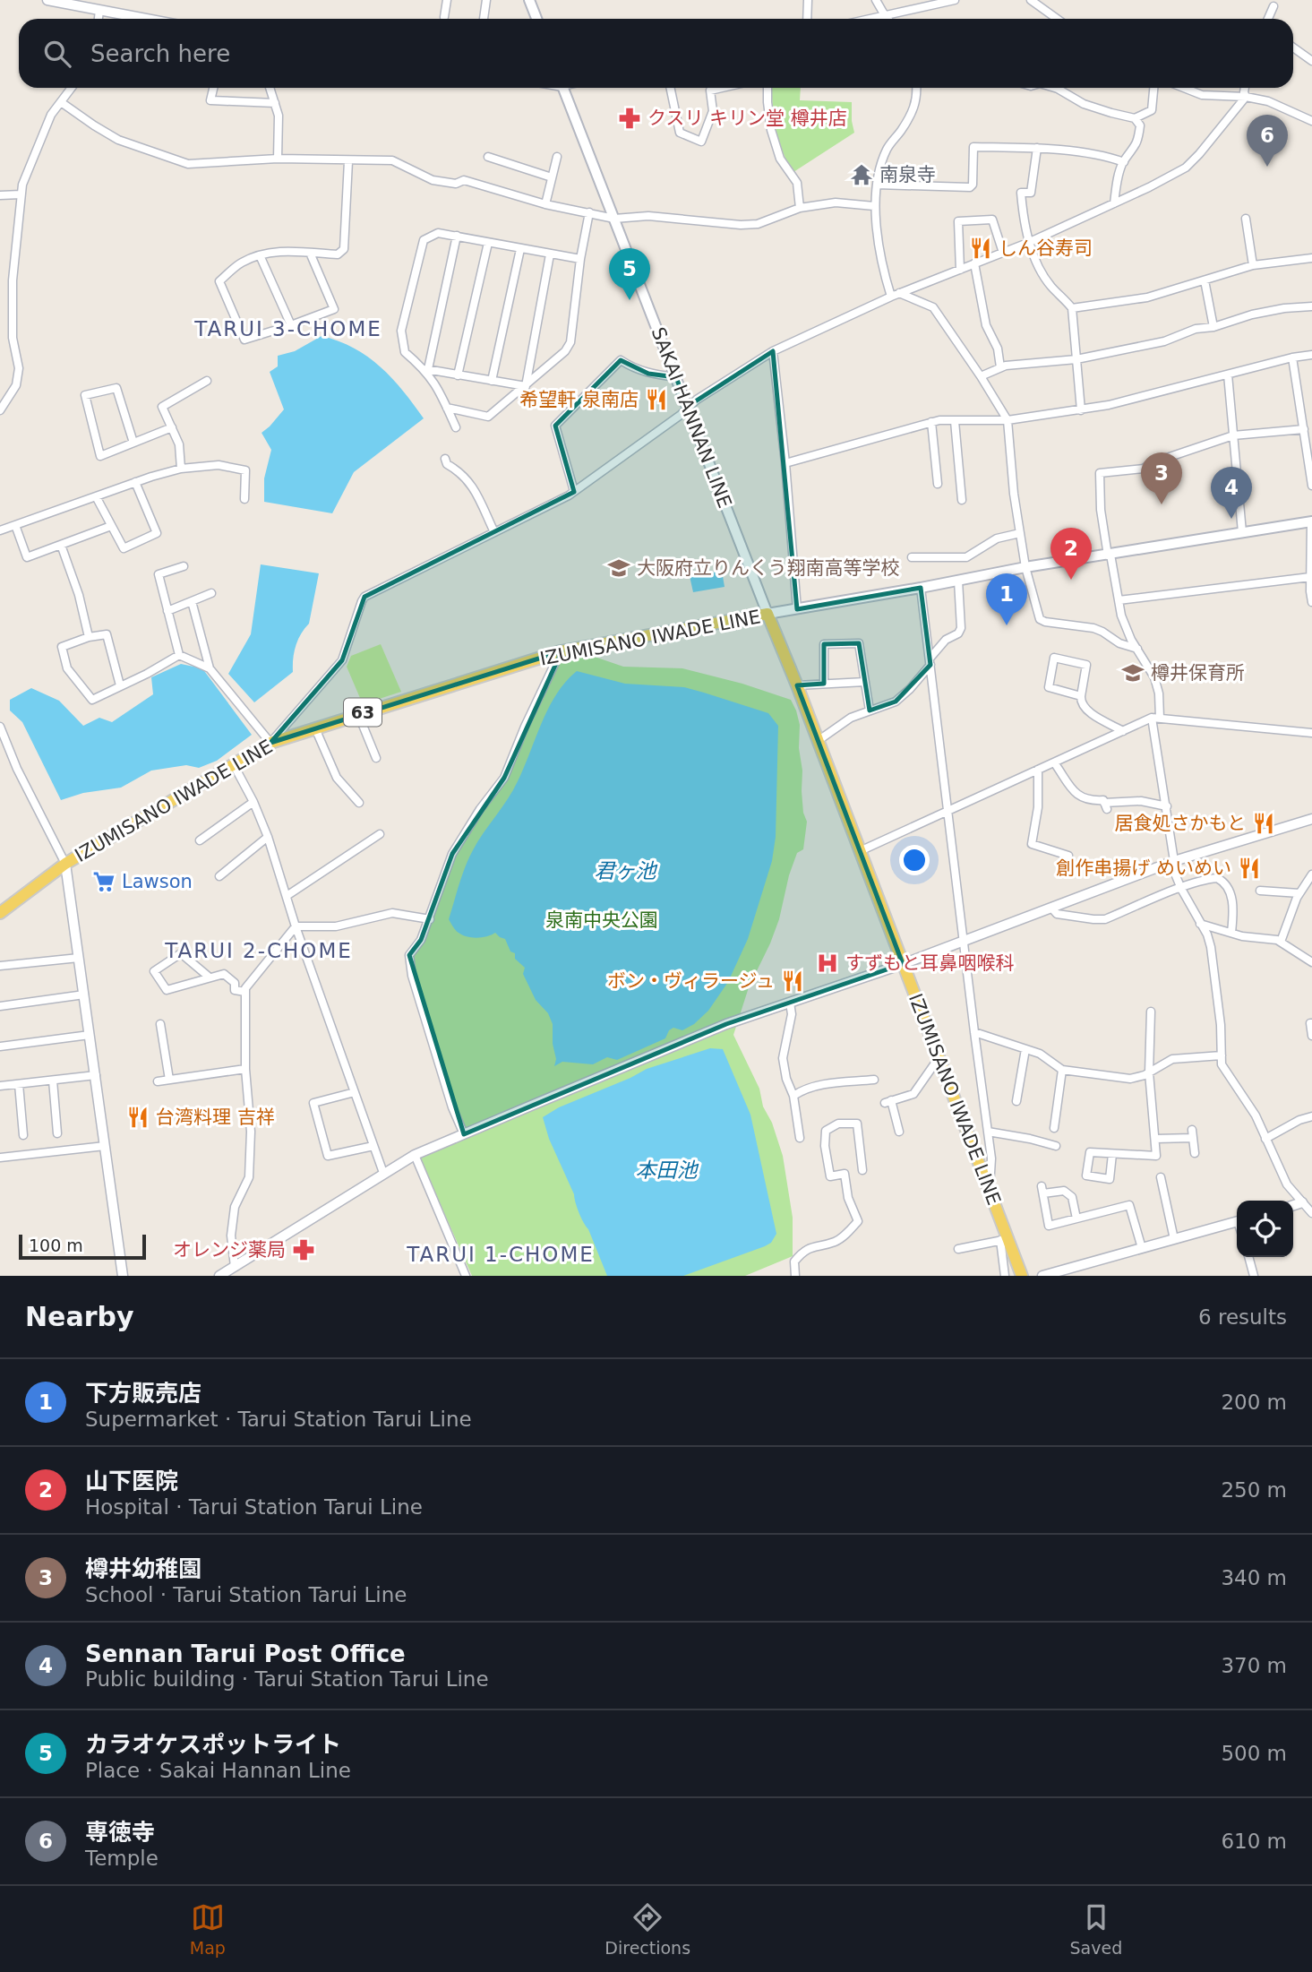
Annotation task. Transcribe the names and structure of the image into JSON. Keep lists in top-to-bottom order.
{
  "streets": {
    "main road": ["SAKAI HANNAN LINE", "IZUMISANO IWADE LINE", "63"]
  },
  "crossings": [
    ["SAKAI HANNAN LINE", "IZUMISANO IWADE LINE"]
  ],
  "districts": ["TARUI 3-CHOME", "TARUI 2-CHOME", "TARUI 1-CHOME"],
  "water": ["君ヶ池", "本田池"],
  "parks": ["泉南中央公園"],
  "places": {
    "pharmacy": ["クスリ キリン堂 樽井店", "オレンジ薬局"],
    "temple": ["南泉寺"],
    "restaurant": [
      "しん谷寿司",
      "希望軒 泉南店",
      "居食処さかもと",
      "創作串揚げ めいめい",
      "ボン・ヴィラージュ",
      "台湾料理 吉祥"
    ],
    "school or university": ["大阪府立りんくう翔南高等学校", "樽井保育所"],
    "supermarket": ["Lawson"],
    "hospital": ["すずもと耳鼻咽喉科"]
  },
  "scale_bar": "100 m",
  "page": {
    "search": "Search here",
    "pins": [
      "6",
      "5",
      "3",
      "4",
      "2",
      "1"
    ],
    "scale": "100 m",
    "heading": ["Nearby", "6 results"],
    "list": [
      {
        "mark": "1",
        "name": "下方販売店",
        "note": "Supermarket · Tarui Station Tarui Line",
        "value": "200 m"
      },
      {
        "mark": "2",
        "name": "山下医院",
        "note": "Hospital · Tarui Station Tarui Line",
        "value": "250 m"
      },
      {
        "mark": "3",
        "name": "樽井幼稚園",
        "note": "School · Tarui Station Tarui Line",
        "value": "340 m"
      },
      {
        "mark": "4",
        "name": "Sennan Tarui Post Office",
        "note": "Public building · Tarui Station Tarui Line",
        "value": "370 m"
      },
      {
        "mark": "5",
        "name": "カラオケスポットライト",
        "note": "Place · Sakai Hannan Line",
        "value": "500 m"
      },
      {
        "mark": "6",
        "name": "専徳寺",
        "note": "Temple",
        "value": "610 m"
      }
    ],
    "nav": ["Map", "Directions", "Saved"]
  }
}
